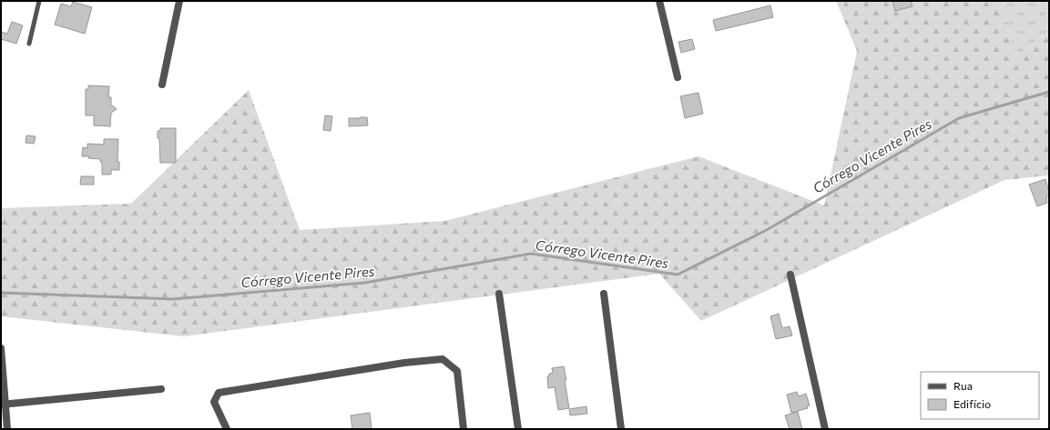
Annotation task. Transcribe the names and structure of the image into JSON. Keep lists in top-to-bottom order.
{
  "water": ["Córrego Vicente Pires"],
  "legend": ["Rua", "Edifício"]
}
